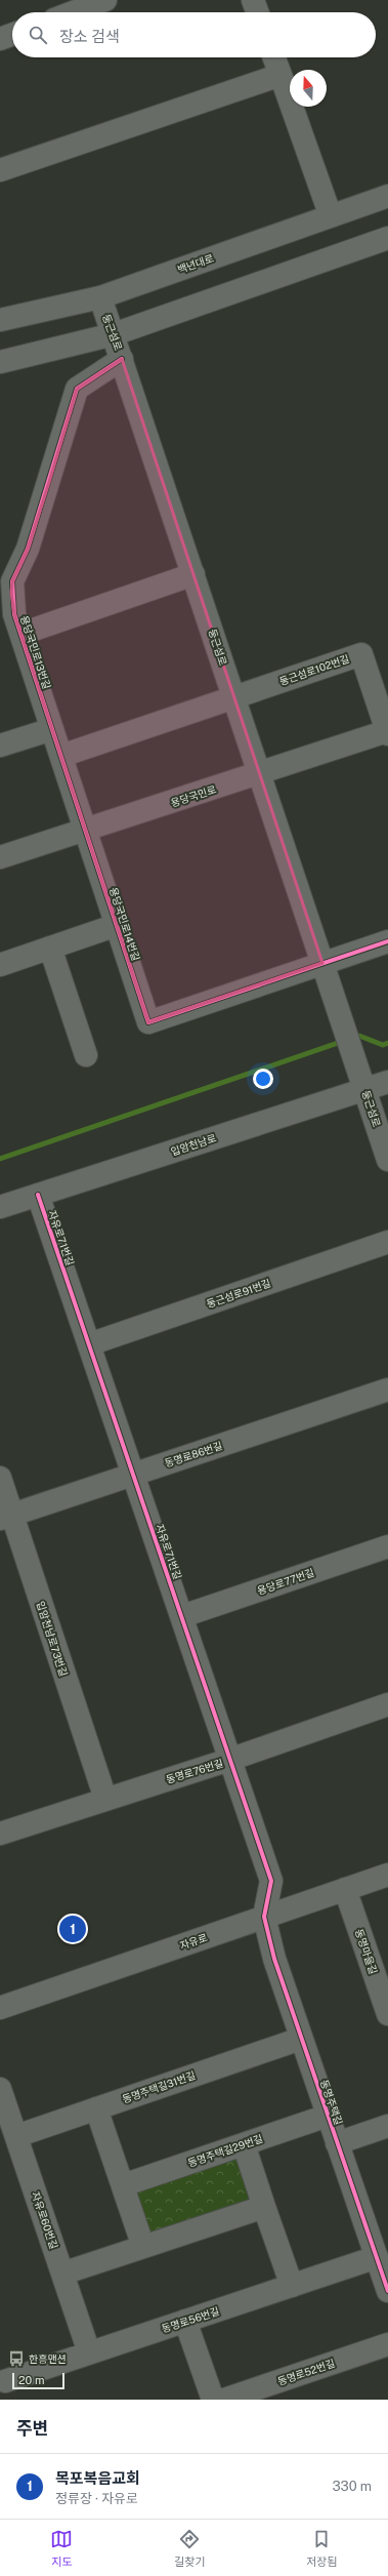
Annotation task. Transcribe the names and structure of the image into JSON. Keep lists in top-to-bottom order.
{
  "streets": {
    "street": [
      "백년대로",
      "둥근섬로",
      "용당국민로13번길",
      "둥근섬로102번길",
      "용당국민로",
      "용당국민로14번길",
      "입암천남로",
      "자유로71번길",
      "둥근섬로91번길",
      "동명로86번길",
      "용당로77번길",
      "입암천남로73번길",
      "동명로76번길",
      "자유로",
      "동명마을길",
      "동명주택길31번길",
      "동명주택길",
      "동명주택길29번길",
      "자유로60번길",
      "동명로56번길",
      "동명로52번길"
    ]
  },
  "crossings": [
    ["백년대로", "둥근섬로"],
    ["둥근섬로", "용당국민로13번길"],
    ["둥근섬로", "둥근섬로102번길"],
    ["둥근섬로", "용당국민로"],
    ["둥근섬로", "용당국민로14번길"],
    ["둥근섬로", "입암천남로"],
    ["용당국민로13번길", "용당국민로"],
    ["용당국민로13번길", "용당국민로14번길"],
    ["둥근섬로102번길", "용당국민로"],
    ["용당국민로", "용당국민로14번길"],
    ["입암천남로", "자유로71번길"],
    ["자유로71번길", "둥근섬로91번길"],
    ["자유로71번길", "동명로86번길"],
    ["자유로71번길", "용당로77번길"],
    ["자유로71번길", "동명로76번길"],
    ["자유로71번길", "자유로"],
    ["자유로71번길", "동명주택길"],
    ["동명로86번길", "입암천남로73번길"],
    ["입암천남로73번길", "동명로76번길"],
    ["자유로", "동명마을길"],
    ["자유로", "동명주택길"],
    ["동명주택길31번길", "동명주택길"],
    ["동명주택길31번길", "자유로60번길"],
    ["동명주택길", "동명주택길29번길"],
    ["동명주택길", "동명로56번길"],
    ["자유로60번길", "동명로56번길"]
  ],
  "places": {
    "bus stop": ["한흥맨션"]
  },
  "scale_bar": "20 m",
  "north": "top",
  "page": {
    "search": "장소 검색",
    "pins": "1",
    "scale": "20 m",
    "heading": "주변",
    "list": [
      {
        "mark": "1",
        "name": "목포복음교회",
        "note": "정류장 · 자유로",
        "value": "330 m"
      }
    ],
    "nav": ["지도", "길찾기", "저장됨"]
  }
}
